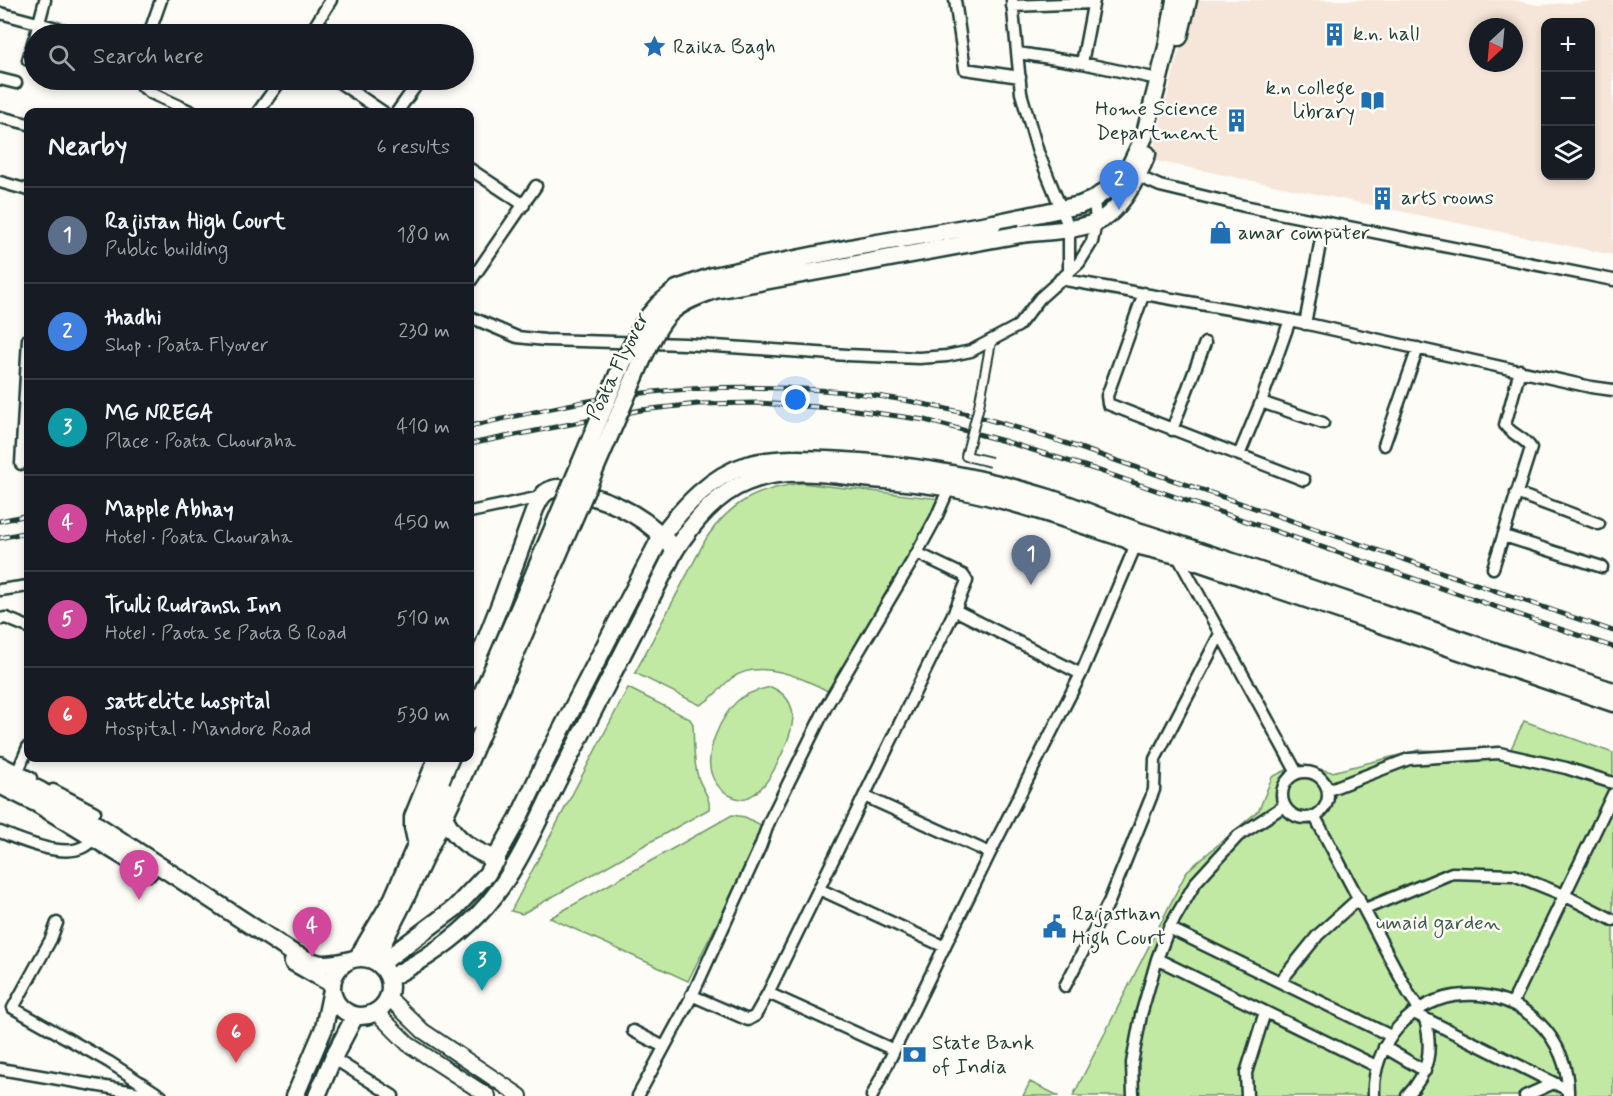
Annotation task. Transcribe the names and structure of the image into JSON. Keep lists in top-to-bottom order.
{
  "streets": {
    "main road": ["Poata Flyover"]
  },
  "parks": ["umaid garden"],
  "places": {
    "building": ["k.n. hall", "Home Science Department", "arts rooms"],
    "place": ["Raika Bagh"],
    "library": ["k.n college library"],
    "shop": ["amar computer"],
    "public building": ["Rajasthan High Court"],
    "bank": ["State Bank of India"]
  },
  "north": "bottom left",
  "page": {
    "map_buttons": ["+", "−"],
    "search": "Search here",
    "heading": ["Nearby", "6 results"],
    "pins": [
      "2",
      "1",
      "5",
      "4",
      "3",
      "6"
    ],
    "list": [
      {
        "mark": "1",
        "name": "Rajistan High Court",
        "note": "Public building",
        "value": "180 m"
      },
      {
        "mark": "2",
        "name": "thadhi",
        "note": "Shop · Poata Flyover",
        "value": "230 m"
      },
      {
        "mark": "3",
        "name": "MG NREGA",
        "note": "Place · Poata Chouraha",
        "value": "410 m"
      },
      {
        "mark": "4",
        "name": "Mapple Abhay",
        "note": "Hotel · Poata Chouraha",
        "value": "450 m"
      },
      {
        "mark": "5",
        "name": "Trulli Rudransh Inn",
        "note": "Hotel · Paota se Paota B Road",
        "value": "510 m"
      },
      {
        "mark": "6",
        "name": "sattelite hospital",
        "note": "Hospital · Mandore Road",
        "value": "530 m"
      }
    ]
  }
}
